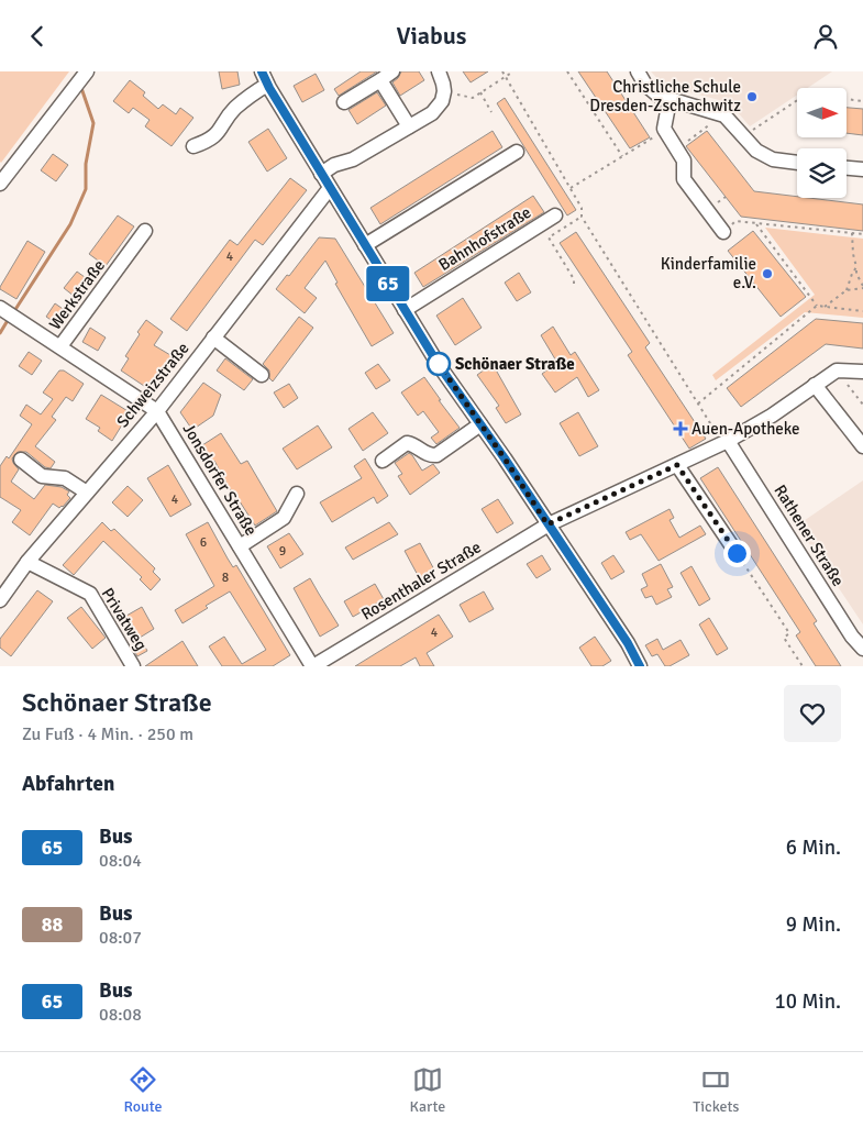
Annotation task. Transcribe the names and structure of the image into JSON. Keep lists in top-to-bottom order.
{
  "streets": {
    "street": [
      "Bahnhofstraße",
      "Werkstraße",
      "Schweizstraße",
      "Jonsdorfer Straße",
      "Rathener Straße",
      "Rosenthaler Straße",
      "Privatweg"
    ]
  },
  "crossings": [
    ["Werkstraße", "Jonsdorfer Straße"],
    ["Schweizstraße", "Jonsdorfer Straße"],
    ["Schweizstraße", "Privatweg"],
    ["Jonsdorfer Straße", "Rosenthaler Straße"]
  ],
  "places": {
    "other": ["Christliche Schule Dresden-Zschachwitz", "Kinderfamilie e.V.", "Schönaer Straße"],
    "health": ["Auen-Apotheke"]
  },
  "lines": ["bus line 65"],
  "house_numbers": [
    "4",
    "4",
    "6",
    "9",
    "8",
    "4"
  ],
  "north": "right",
  "page": {
    "header": "Viabus",
    "on_map": "65",
    "heading": [
      ["Schönaer Straße", "Zu Fuß · 4 Min. · 250 m"],
      "Abfahrten"
    ],
    "list": [
      {
        "mark": "65",
        "name": "Bus",
        "note": "08:04",
        "value": "6 Min."
      },
      {
        "mark": "88",
        "name": "Bus",
        "note": "08:07",
        "value": "9 Min."
      },
      {
        "mark": "65",
        "name": "Bus",
        "note": "08:08",
        "value": "10 Min."
      }
    ],
    "tabs": ["Route", "Karte", "Tickets"]
  }
}
